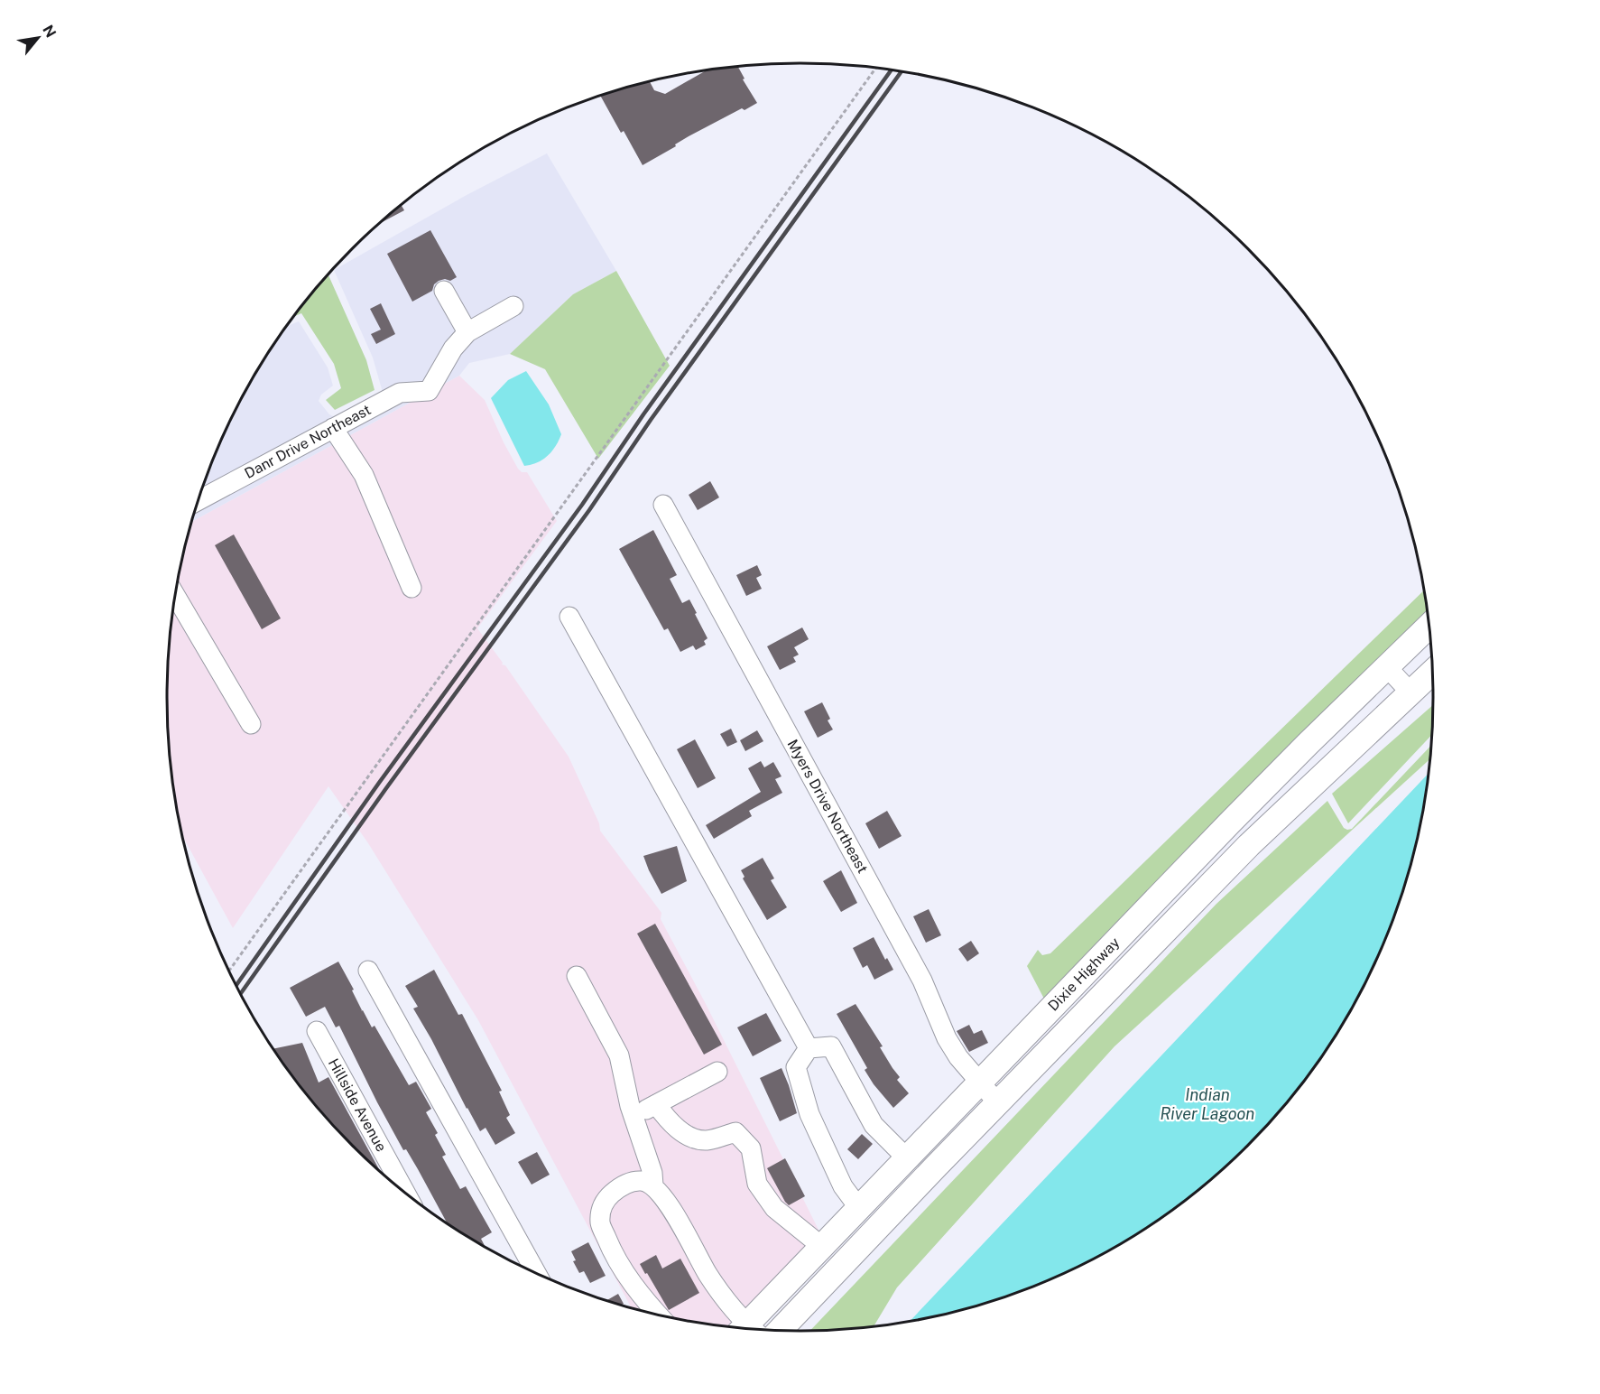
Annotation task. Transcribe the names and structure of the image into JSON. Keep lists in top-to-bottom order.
{
  "streets": {
    "main road": ["Dixie Highway"],
    "street": ["Danr Drive Northeast", "Myers Drive Northeast", "Hillside Avenue"]
  },
  "crossings": [
    ["Myers Drive Northeast", "Dixie Highway"]
  ],
  "water": ["Indian River Lagoon"],
  "north": "top right"
}
